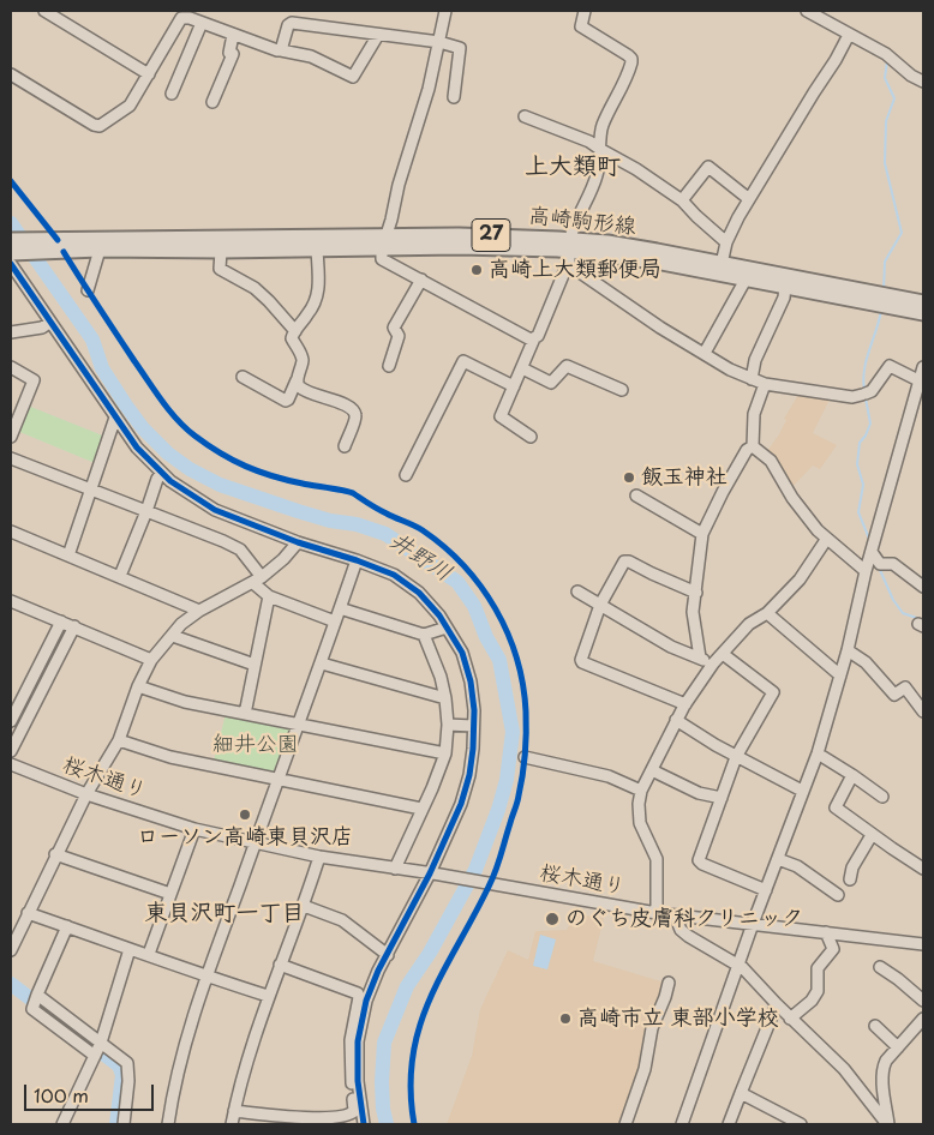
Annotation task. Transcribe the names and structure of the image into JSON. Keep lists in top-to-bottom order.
{
  "streets": {
    "main road": ["高崎駒形線", "27"],
    "street": ["桜木通り"]
  },
  "districts": ["上大類町", "東貝沢町一丁目"],
  "water": ["井野川"],
  "parks": ["細井公園"],
  "places": [
    "高崎上大類郵便局",
    "飯玉神社",
    "ローソン高崎東貝沢店",
    "のぐち皮膚科クリニック",
    "高崎市立 東部小学校"
  ],
  "scale_bar": "100 m"
}
